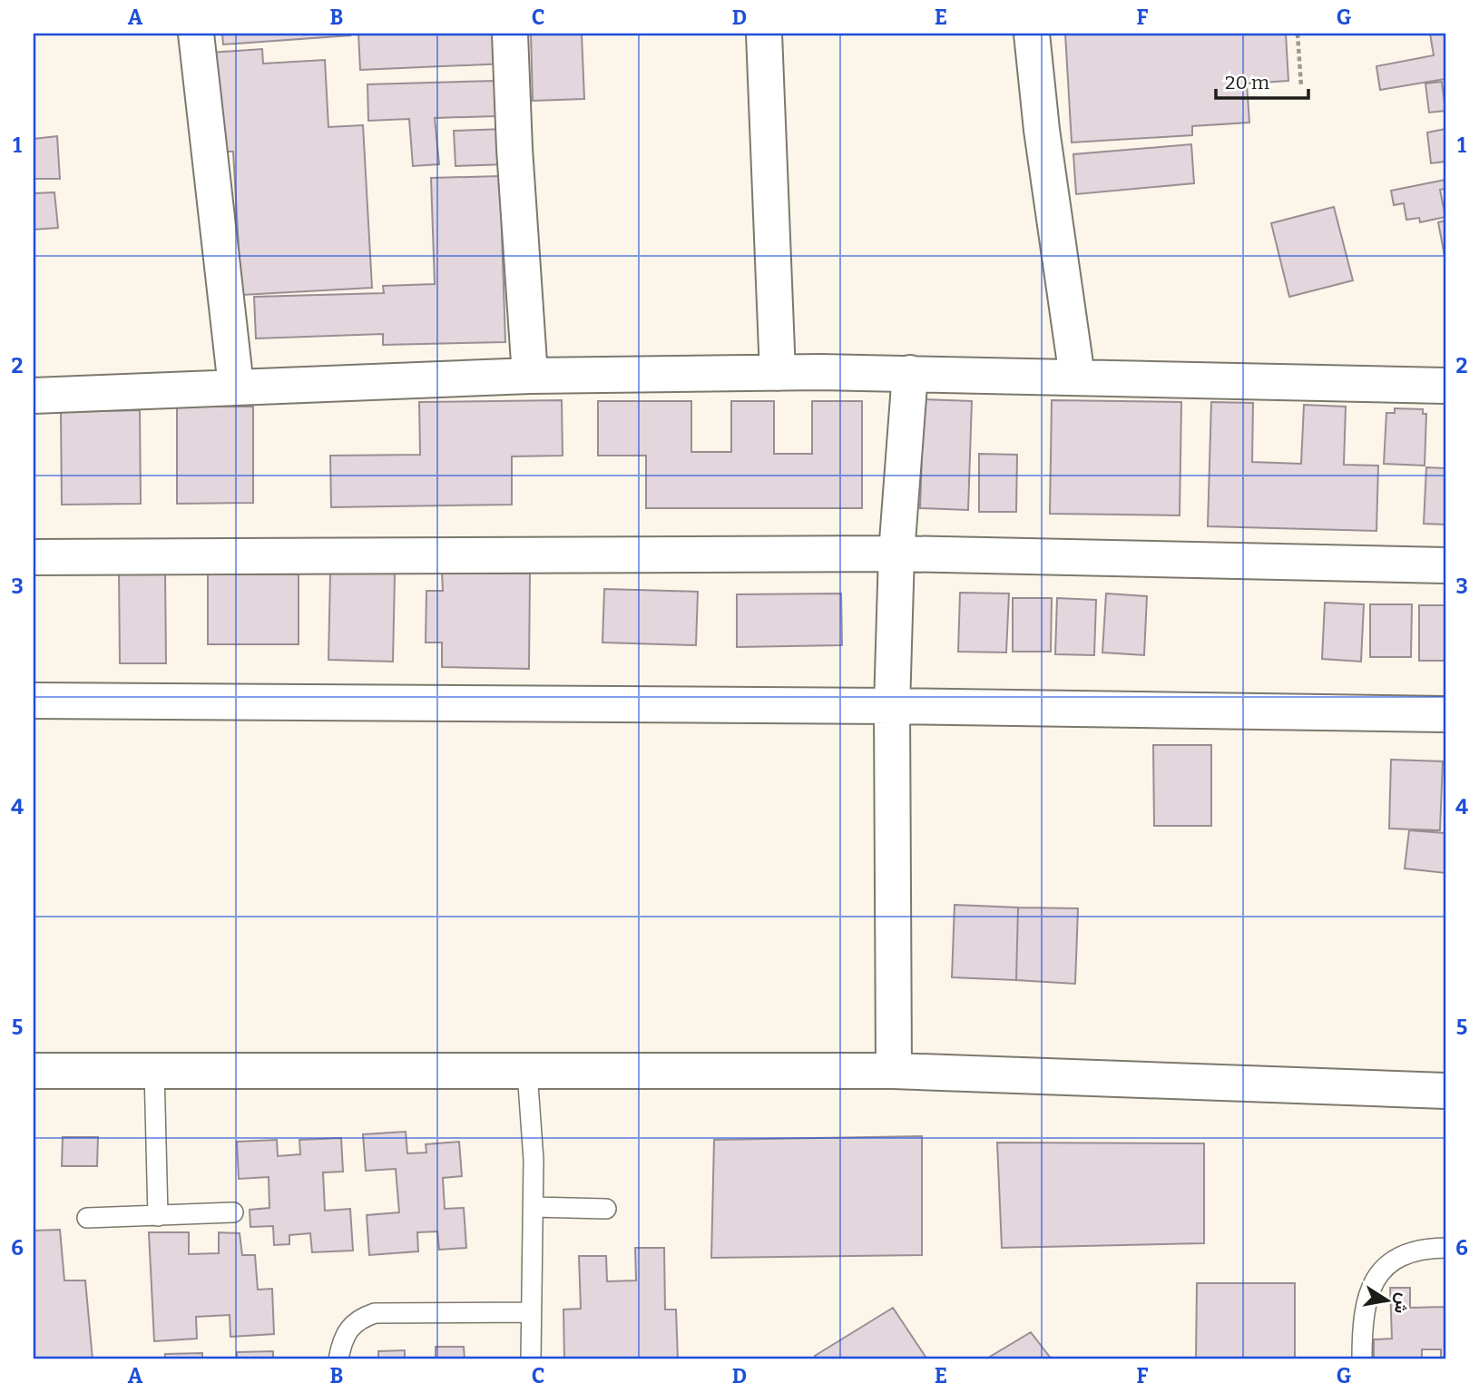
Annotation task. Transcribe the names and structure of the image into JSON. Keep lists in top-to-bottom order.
{
  "scale_bar": "20 m",
  "north": "right",
  "grid": {
    "columns": [
      "A",
      "B",
      "C",
      "D",
      "E",
      "F",
      "G"
    ],
    "rows": [
      "1",
      "2",
      "3",
      "4",
      "5",
      "6"
    ]
  }
}
